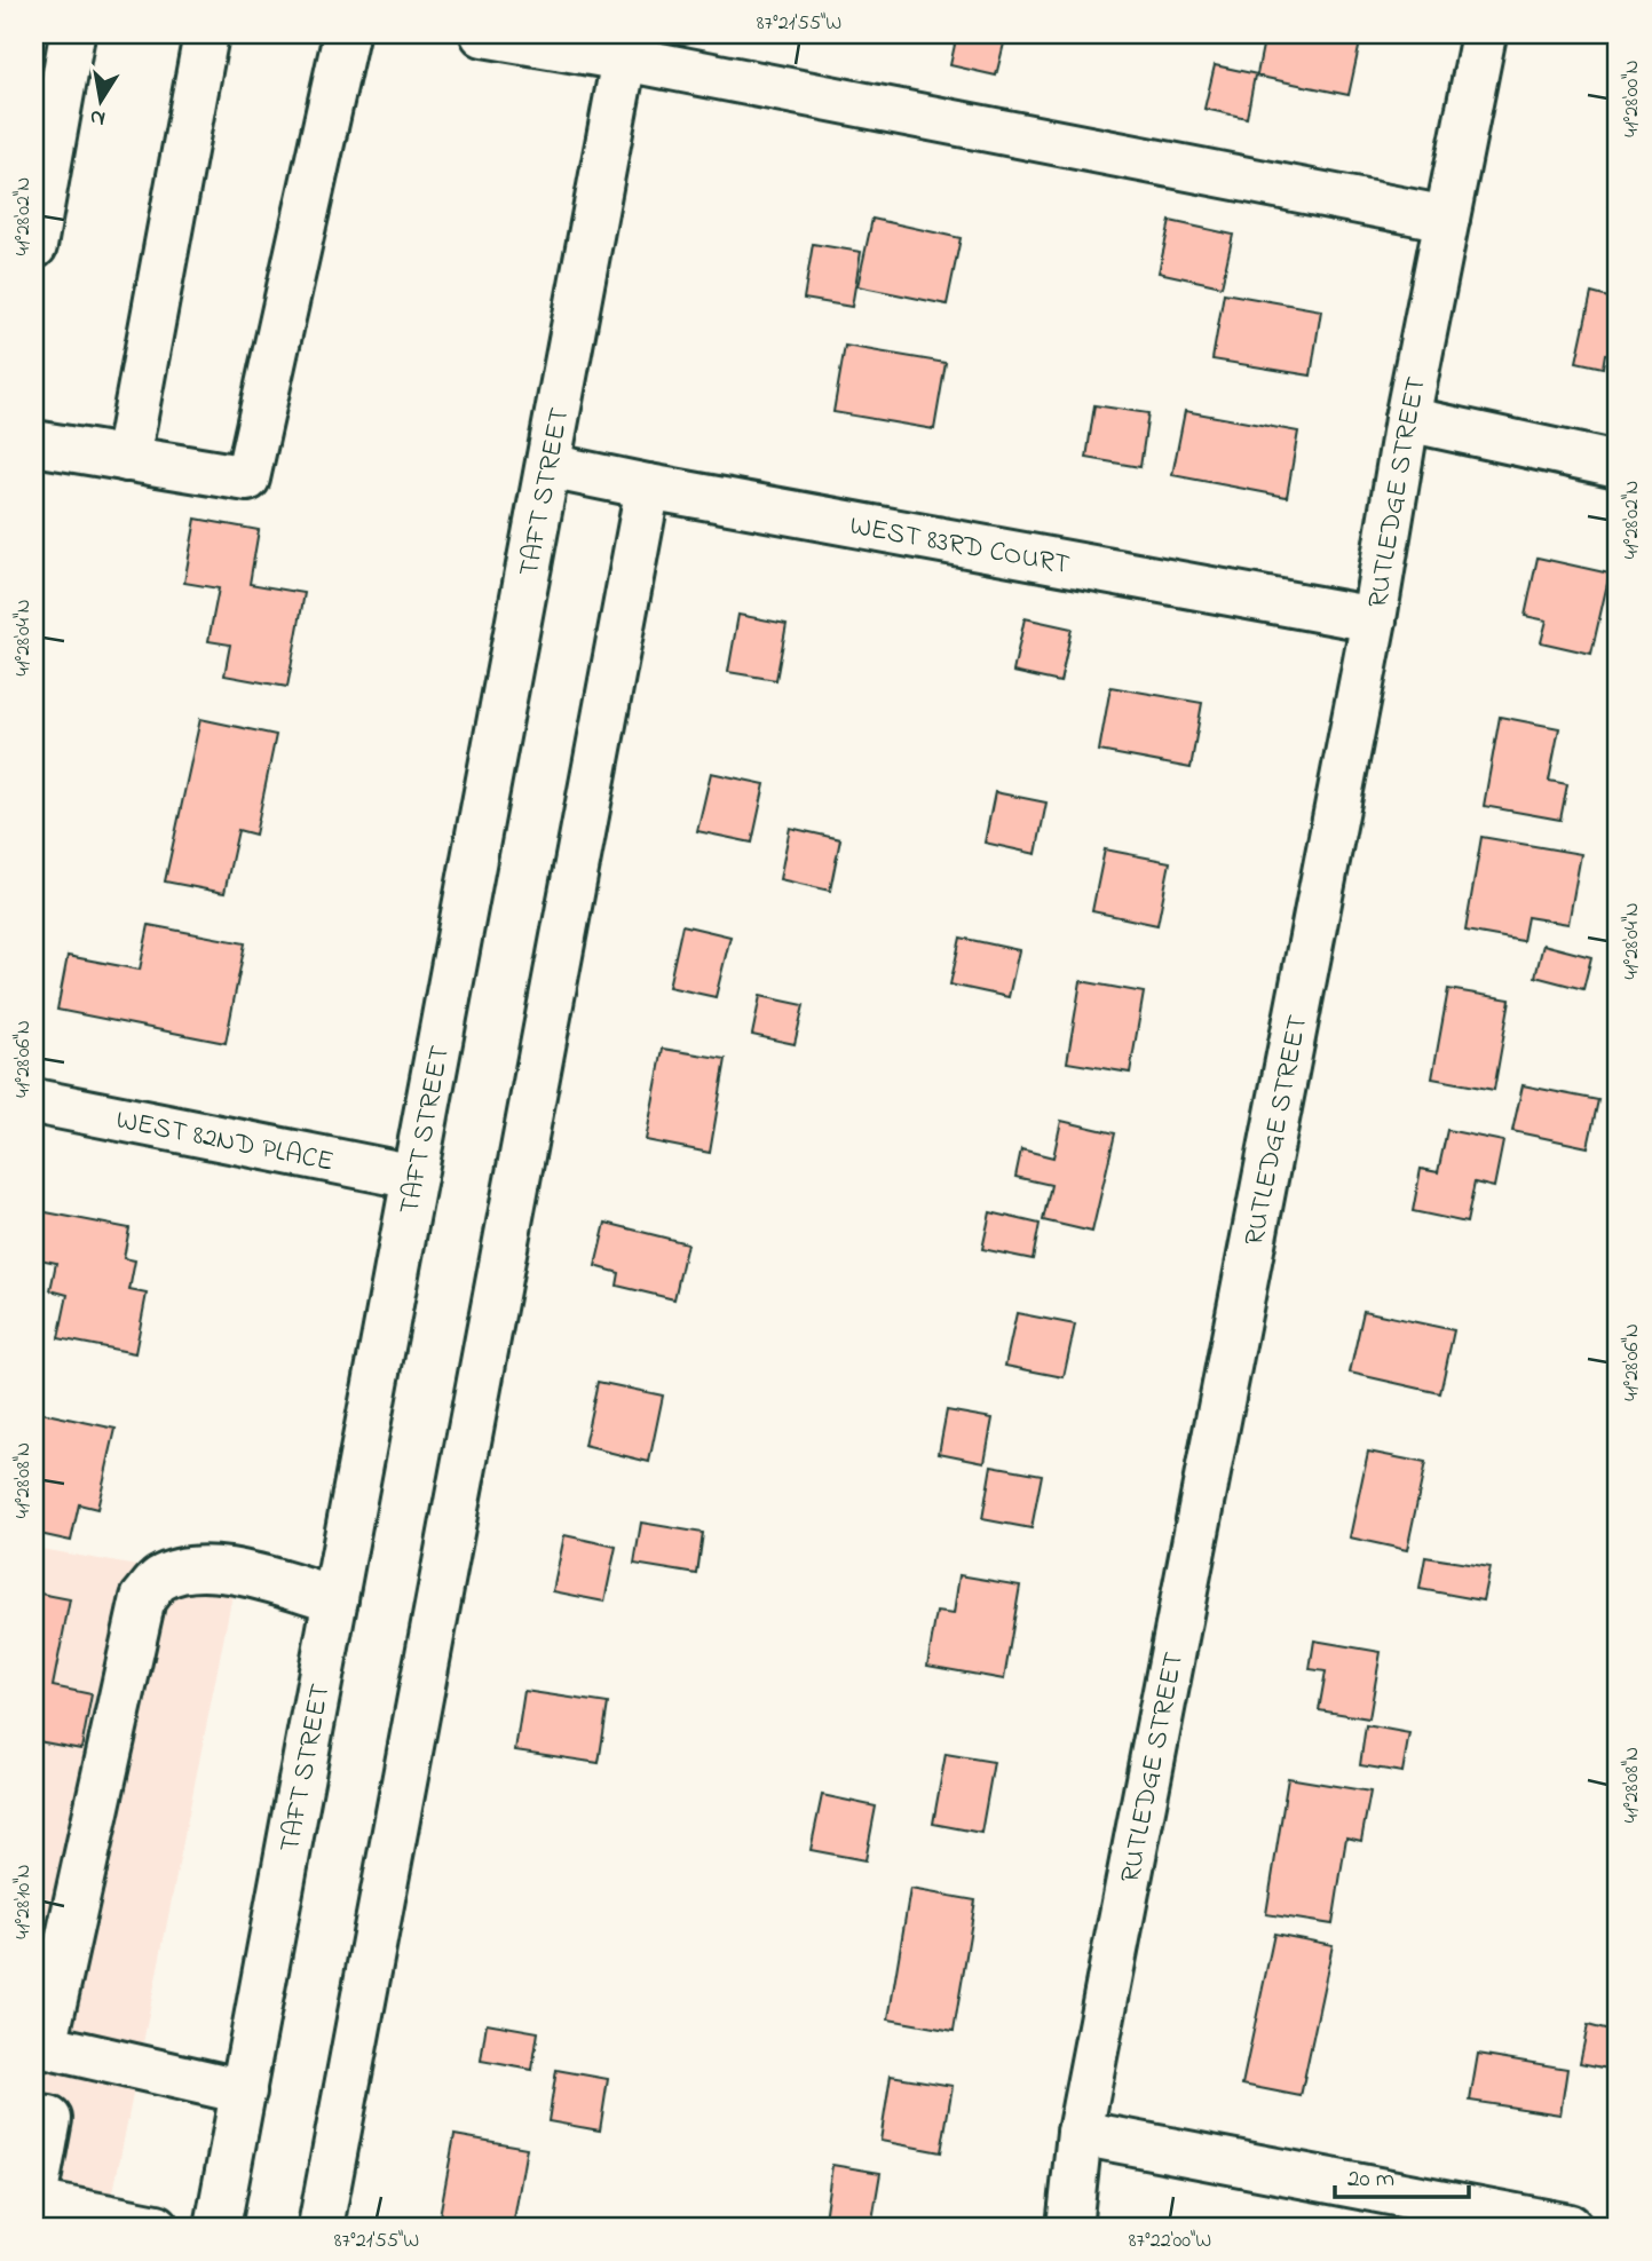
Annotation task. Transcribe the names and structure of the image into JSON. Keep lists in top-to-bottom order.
{
  "streets": {
    "street": [
      "TAFT STREET",
      "RUTLEDGE STREET",
      "WEST 83RD COURT",
      "WEST 82ND PLACE"
    ]
  },
  "crossings": [
    ["TAFT STREET", "WEST 83RD COURT"],
    ["TAFT STREET", "WEST 82ND PLACE"],
    ["RUTLEDGE STREET", "WEST 83RD COURT"]
  ],
  "scale_bar": "20 m",
  "north": "bottom",
  "coordinates": [
    "87°21'55\"W",
    "41°28'00\"N",
    "41°28'02\"N",
    "41°28'04\"N",
    "41°28'06\"N",
    "41°28'08\"N",
    "41°28'10\"N",
    "87°22'00\"W"
  ]
}
